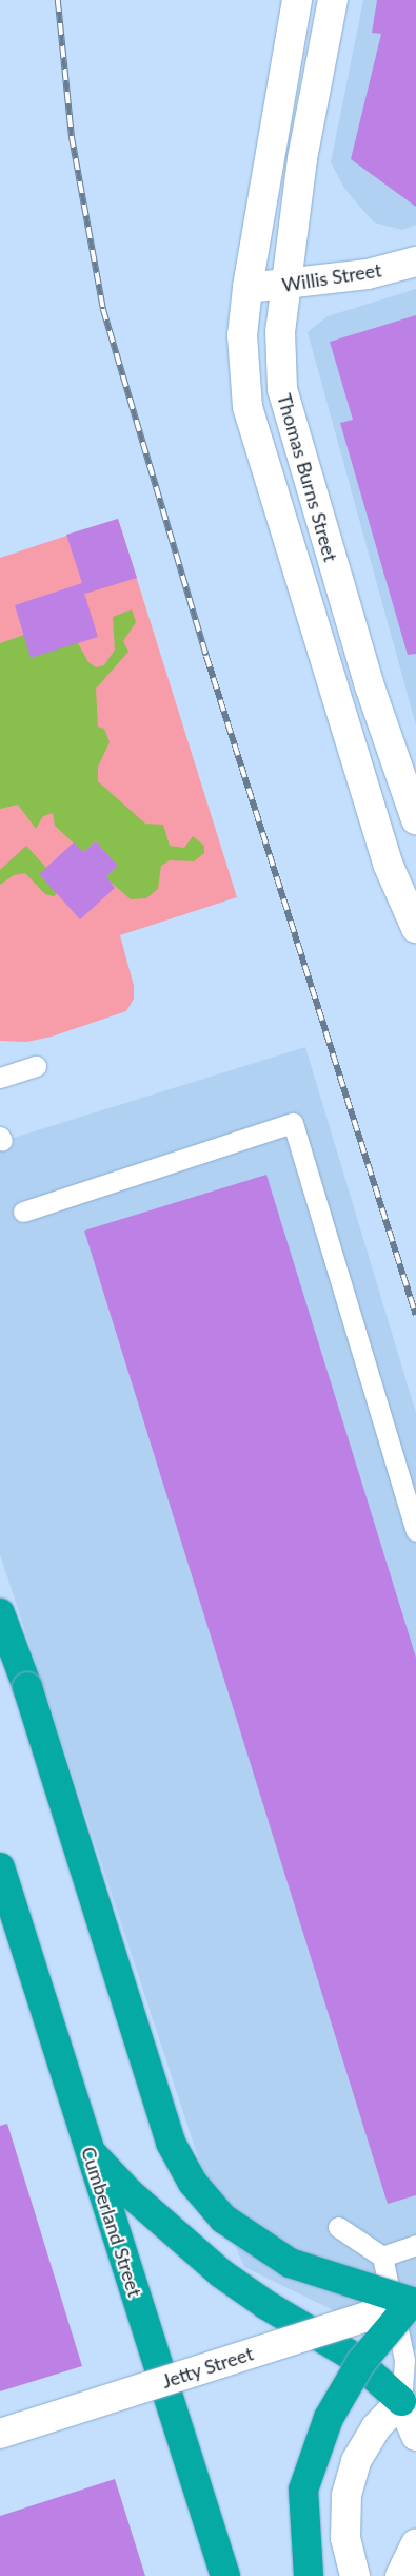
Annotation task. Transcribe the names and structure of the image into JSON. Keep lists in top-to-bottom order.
{
  "streets": {
    "highway": ["Cumberland Street"],
    "main road": ["Willis Street", "Thomas Burns Street", "Jetty Street"]
  },
  "crossings": [
    ["Willis Street", "Thomas Burns Street"]
  ]
}
